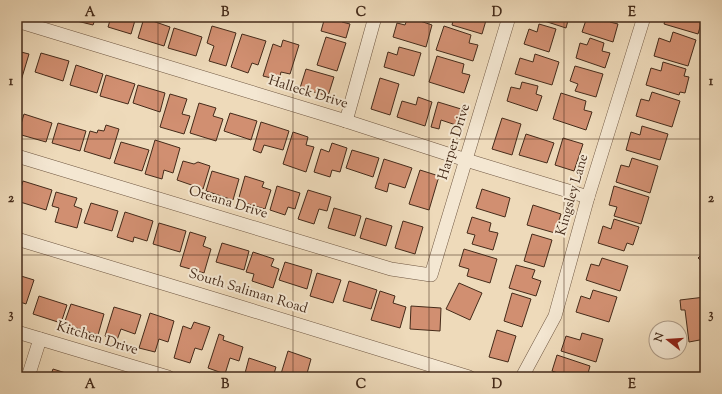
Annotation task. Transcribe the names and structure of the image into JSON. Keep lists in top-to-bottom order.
{
  "streets": {
    "street": [
      "Halleck Drive",
      "Harper Drive",
      "Kingsley Lane",
      "Oreana Drive",
      "South Saliman Road",
      "Kitchen Drive"
    ]
  },
  "crossings": [
    ["Halleck Drive", "Harper Drive"],
    ["Halleck Drive", "Kingsley Lane"],
    ["Harper Drive", "Oreana Drive"]
  ],
  "north": "left",
  "grid": {
    "columns": [
      "A",
      "B",
      "C",
      "D",
      "E"
    ],
    "rows": ["1", "2", "3"]
  }
}
